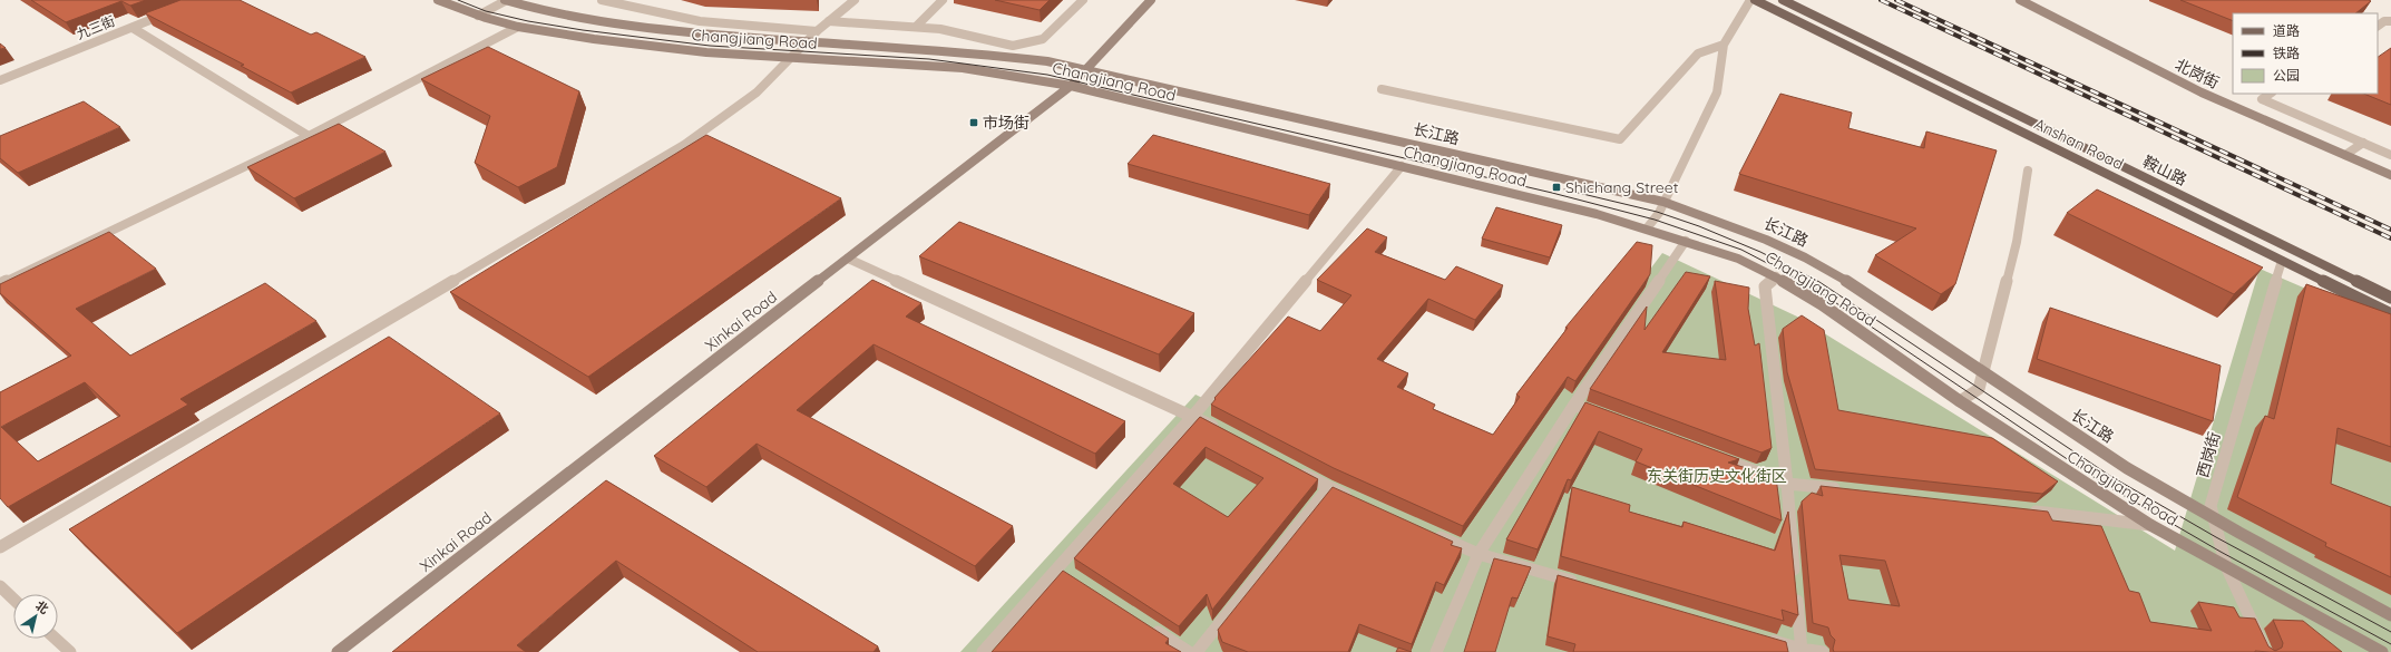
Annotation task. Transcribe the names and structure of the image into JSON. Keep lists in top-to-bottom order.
{
  "streets": {
    "main road": [
      "Changjiang Road",
      "北岗街",
      "长江路",
      "Anshan Road",
      "鞍山路",
      "Xinkai Road"
    ],
    "street": ["九三街", "西岗街"]
  },
  "crossings": [
    ["Changjiang Road", "长江路"],
    ["Changjiang Road", "Xinkai Road"],
    ["Changjiang Road", "西岗街"],
    ["长江路", "Xinkai Road"],
    ["长江路", "西岗街"],
    ["Anshan Road", "西岗街"]
  ],
  "parks": ["东关街历史文化街区"],
  "places": {
    "transit": ["市场街", "Shichang Street"]
  },
  "legend": ["道路", "铁路", "公园"],
  "north": "top right"
}
